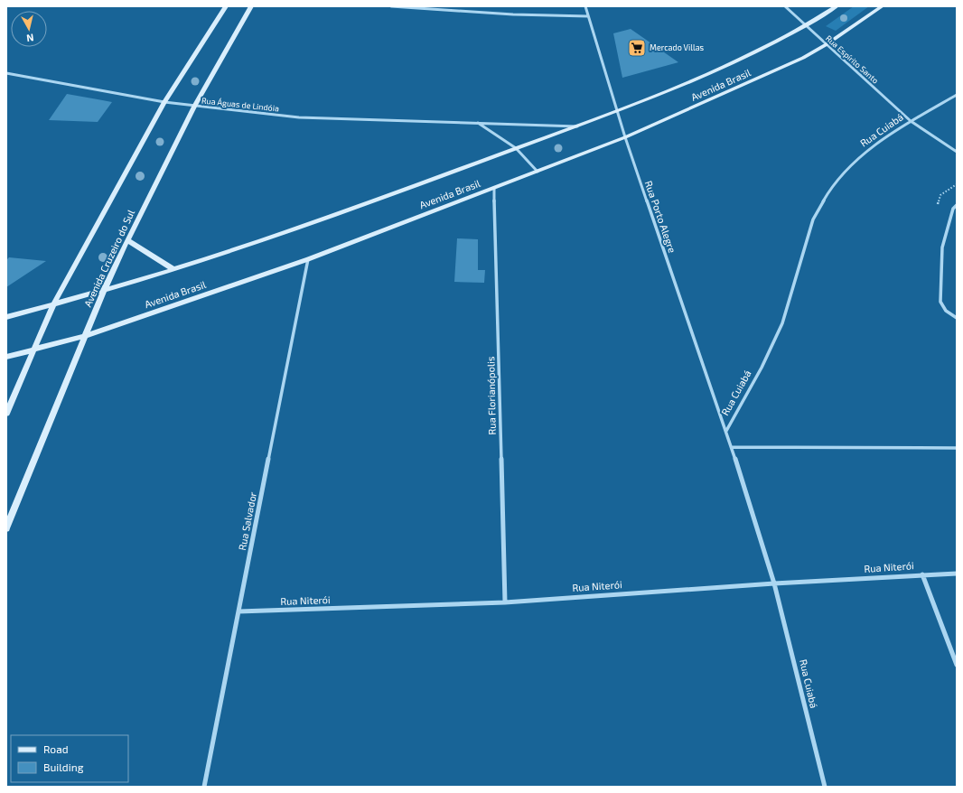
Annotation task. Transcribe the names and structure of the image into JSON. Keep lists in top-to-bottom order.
{
  "streets": {
    "main road": ["Avenida Brasil", "Avenida Cruzeiro do Sul"],
    "street": [
      "Rua Espírito Santo",
      "Rua Águas de Lindóia",
      "Rua Cuiabá",
      "Rua Porto Alegre",
      "Rua Florianópolis",
      "Rua Salvador",
      "Rua Niterói"
    ]
  },
  "crossings": [
    ["Rua Espírito Santo", "Avenida Brasil"],
    ["Rua Espírito Santo", "Rua Cuiabá"],
    ["Avenida Brasil", "Rua Águas de Lindóia"],
    ["Avenida Brasil", "Rua Porto Alegre"],
    ["Avenida Brasil", "Avenida Cruzeiro do Sul"],
    ["Avenida Brasil", "Rua Florianópolis"],
    ["Avenida Brasil", "Rua Salvador"],
    ["Rua Águas de Lindóia", "Avenida Cruzeiro do Sul"],
    ["Rua Cuiabá", "Rua Porto Alegre"],
    ["Rua Cuiabá", "Rua Niterói"],
    ["Rua Florianópolis", "Rua Niterói"],
    ["Rua Salvador", "Rua Niterói"]
  ],
  "places": {
    "supermarket": ["Mercado Villas"]
  },
  "legend": ["Road", "Building"],
  "north": "bottom"
}
